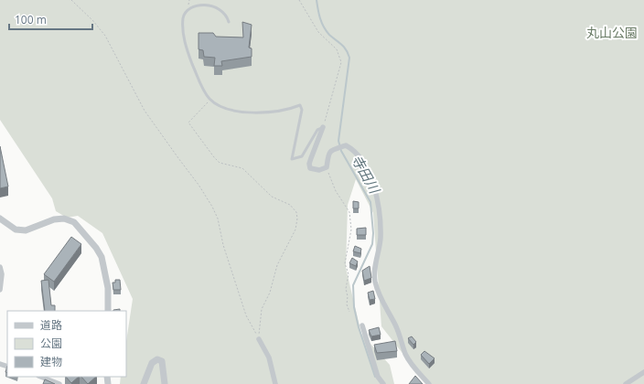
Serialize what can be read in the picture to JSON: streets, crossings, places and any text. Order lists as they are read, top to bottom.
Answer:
{
  "water": ["寺田川"],
  "parks": ["丸山公園"],
  "legend": ["道路", "公園", "建物"],
  "scale_bar": "100 m"
}
